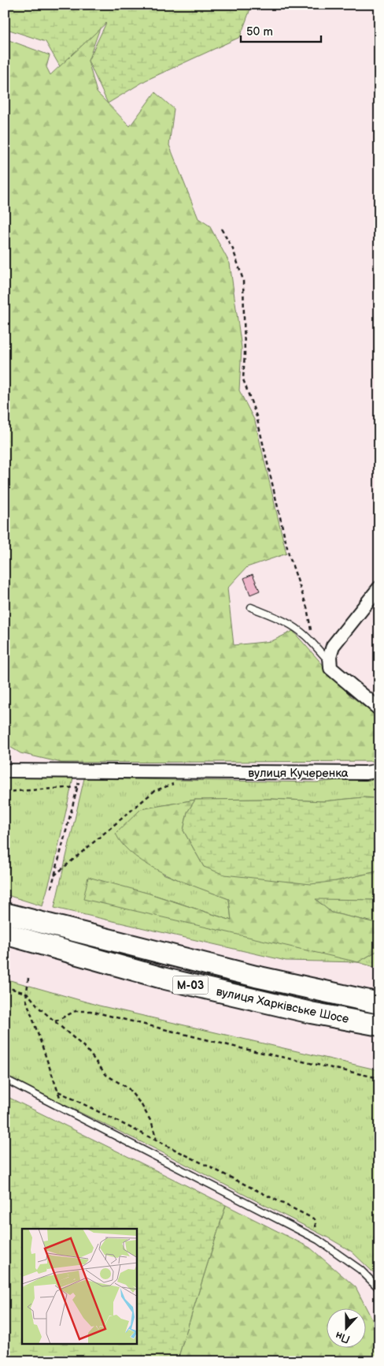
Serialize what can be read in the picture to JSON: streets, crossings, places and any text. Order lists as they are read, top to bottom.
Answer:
{
  "streets": {
    "highway": ["М-03", "вулиця Харківське Шосе"],
    "street": ["вулиця Кучеренка"]
  },
  "scale_bar": "50 m",
  "north": "bottom"
}
